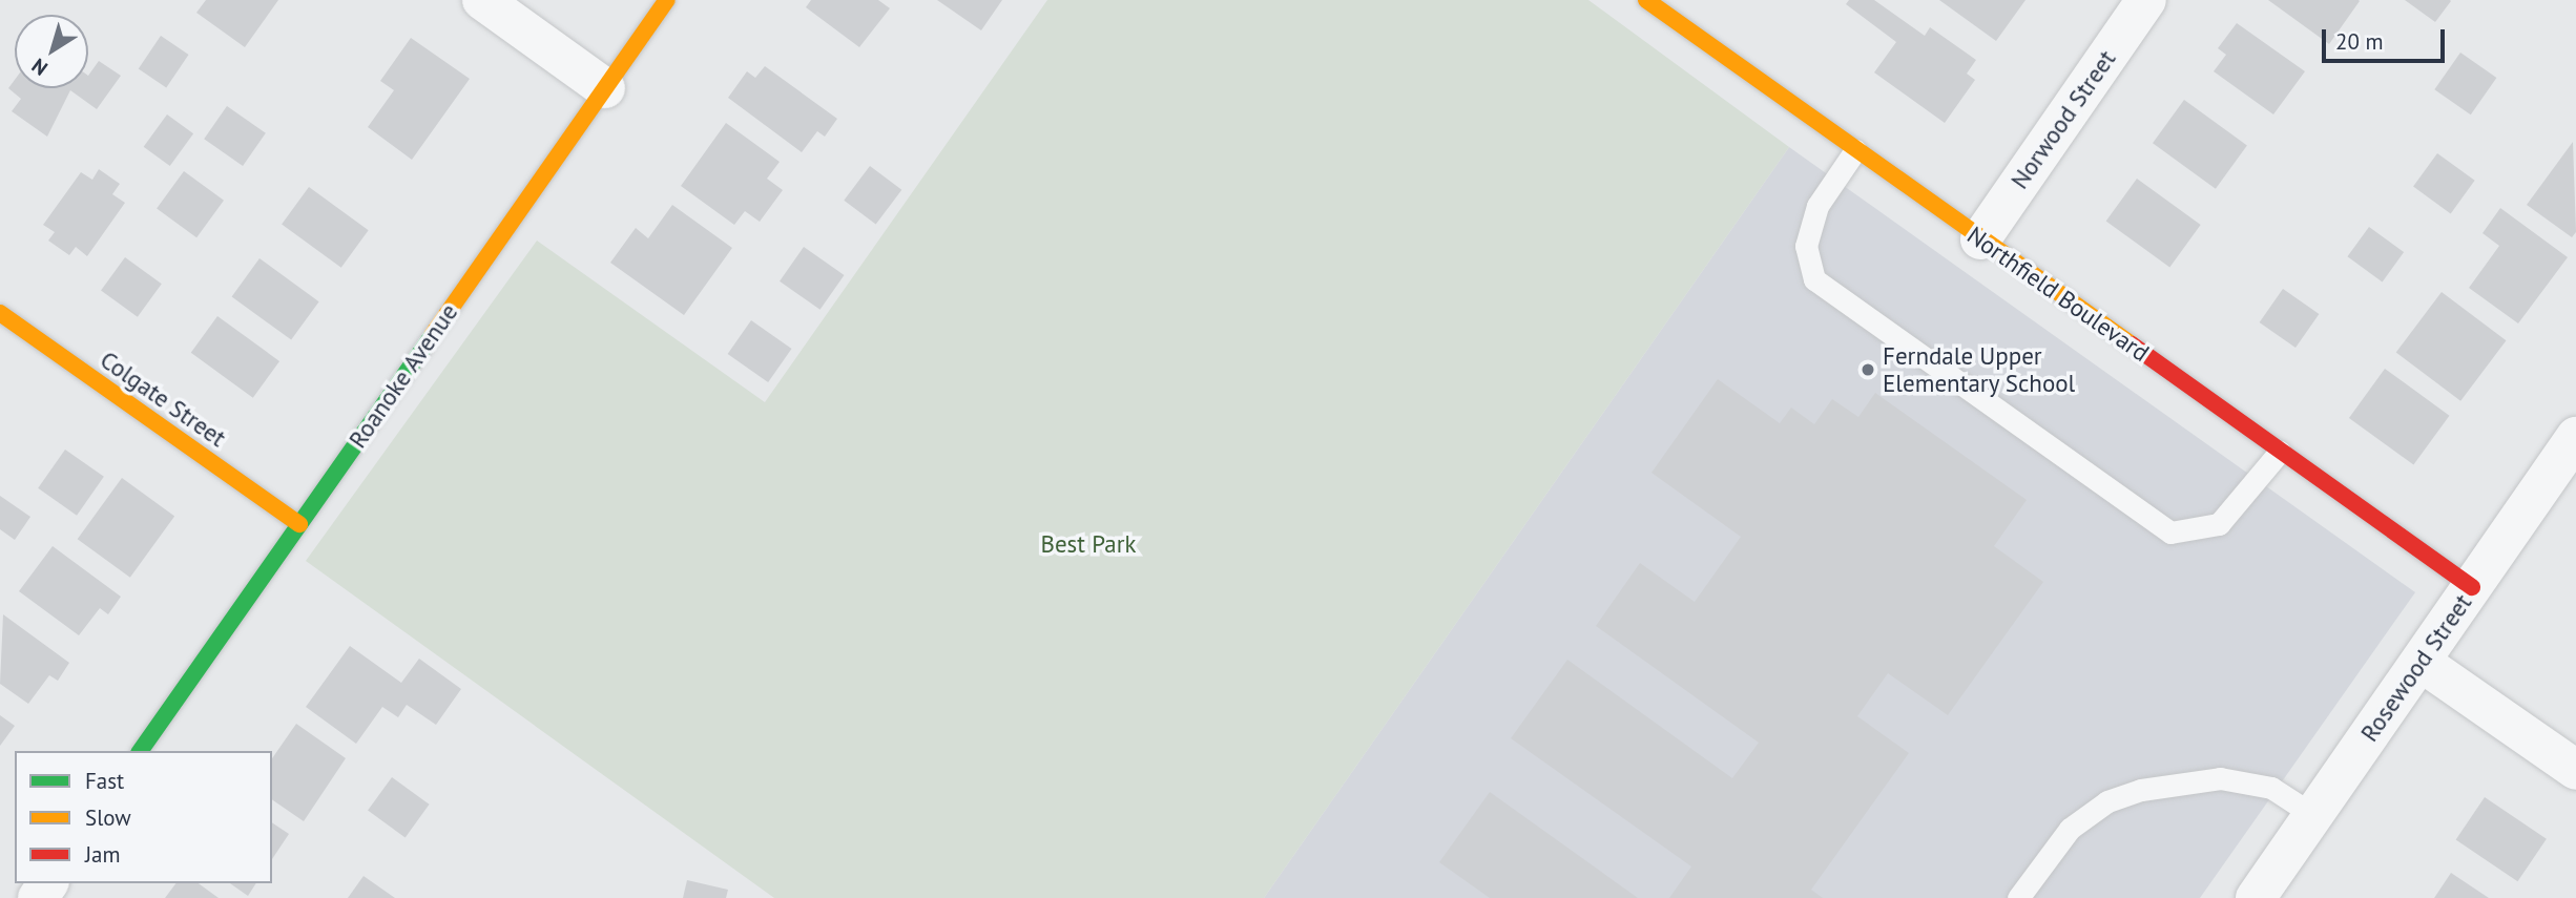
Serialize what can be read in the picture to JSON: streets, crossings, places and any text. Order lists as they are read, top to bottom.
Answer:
{
  "streets": {
    "street": [
      "Norwood Street",
      "Northfield Boulevard",
      "Roanoke Avenue",
      "Colgate Street",
      "Rosewood Street"
    ]
  },
  "crossings": [
    ["Norwood Street", "Northfield Boulevard"],
    ["Northfield Boulevard", "Rosewood Street"],
    ["Roanoke Avenue", "Colgate Street"]
  ],
  "parks": ["Best Park"],
  "places": ["Ferndale Upper Elementary School"],
  "legend": ["Fast", "Slow", "Jam"],
  "scale_bar": "20 m",
  "north": "bottom left"
}
